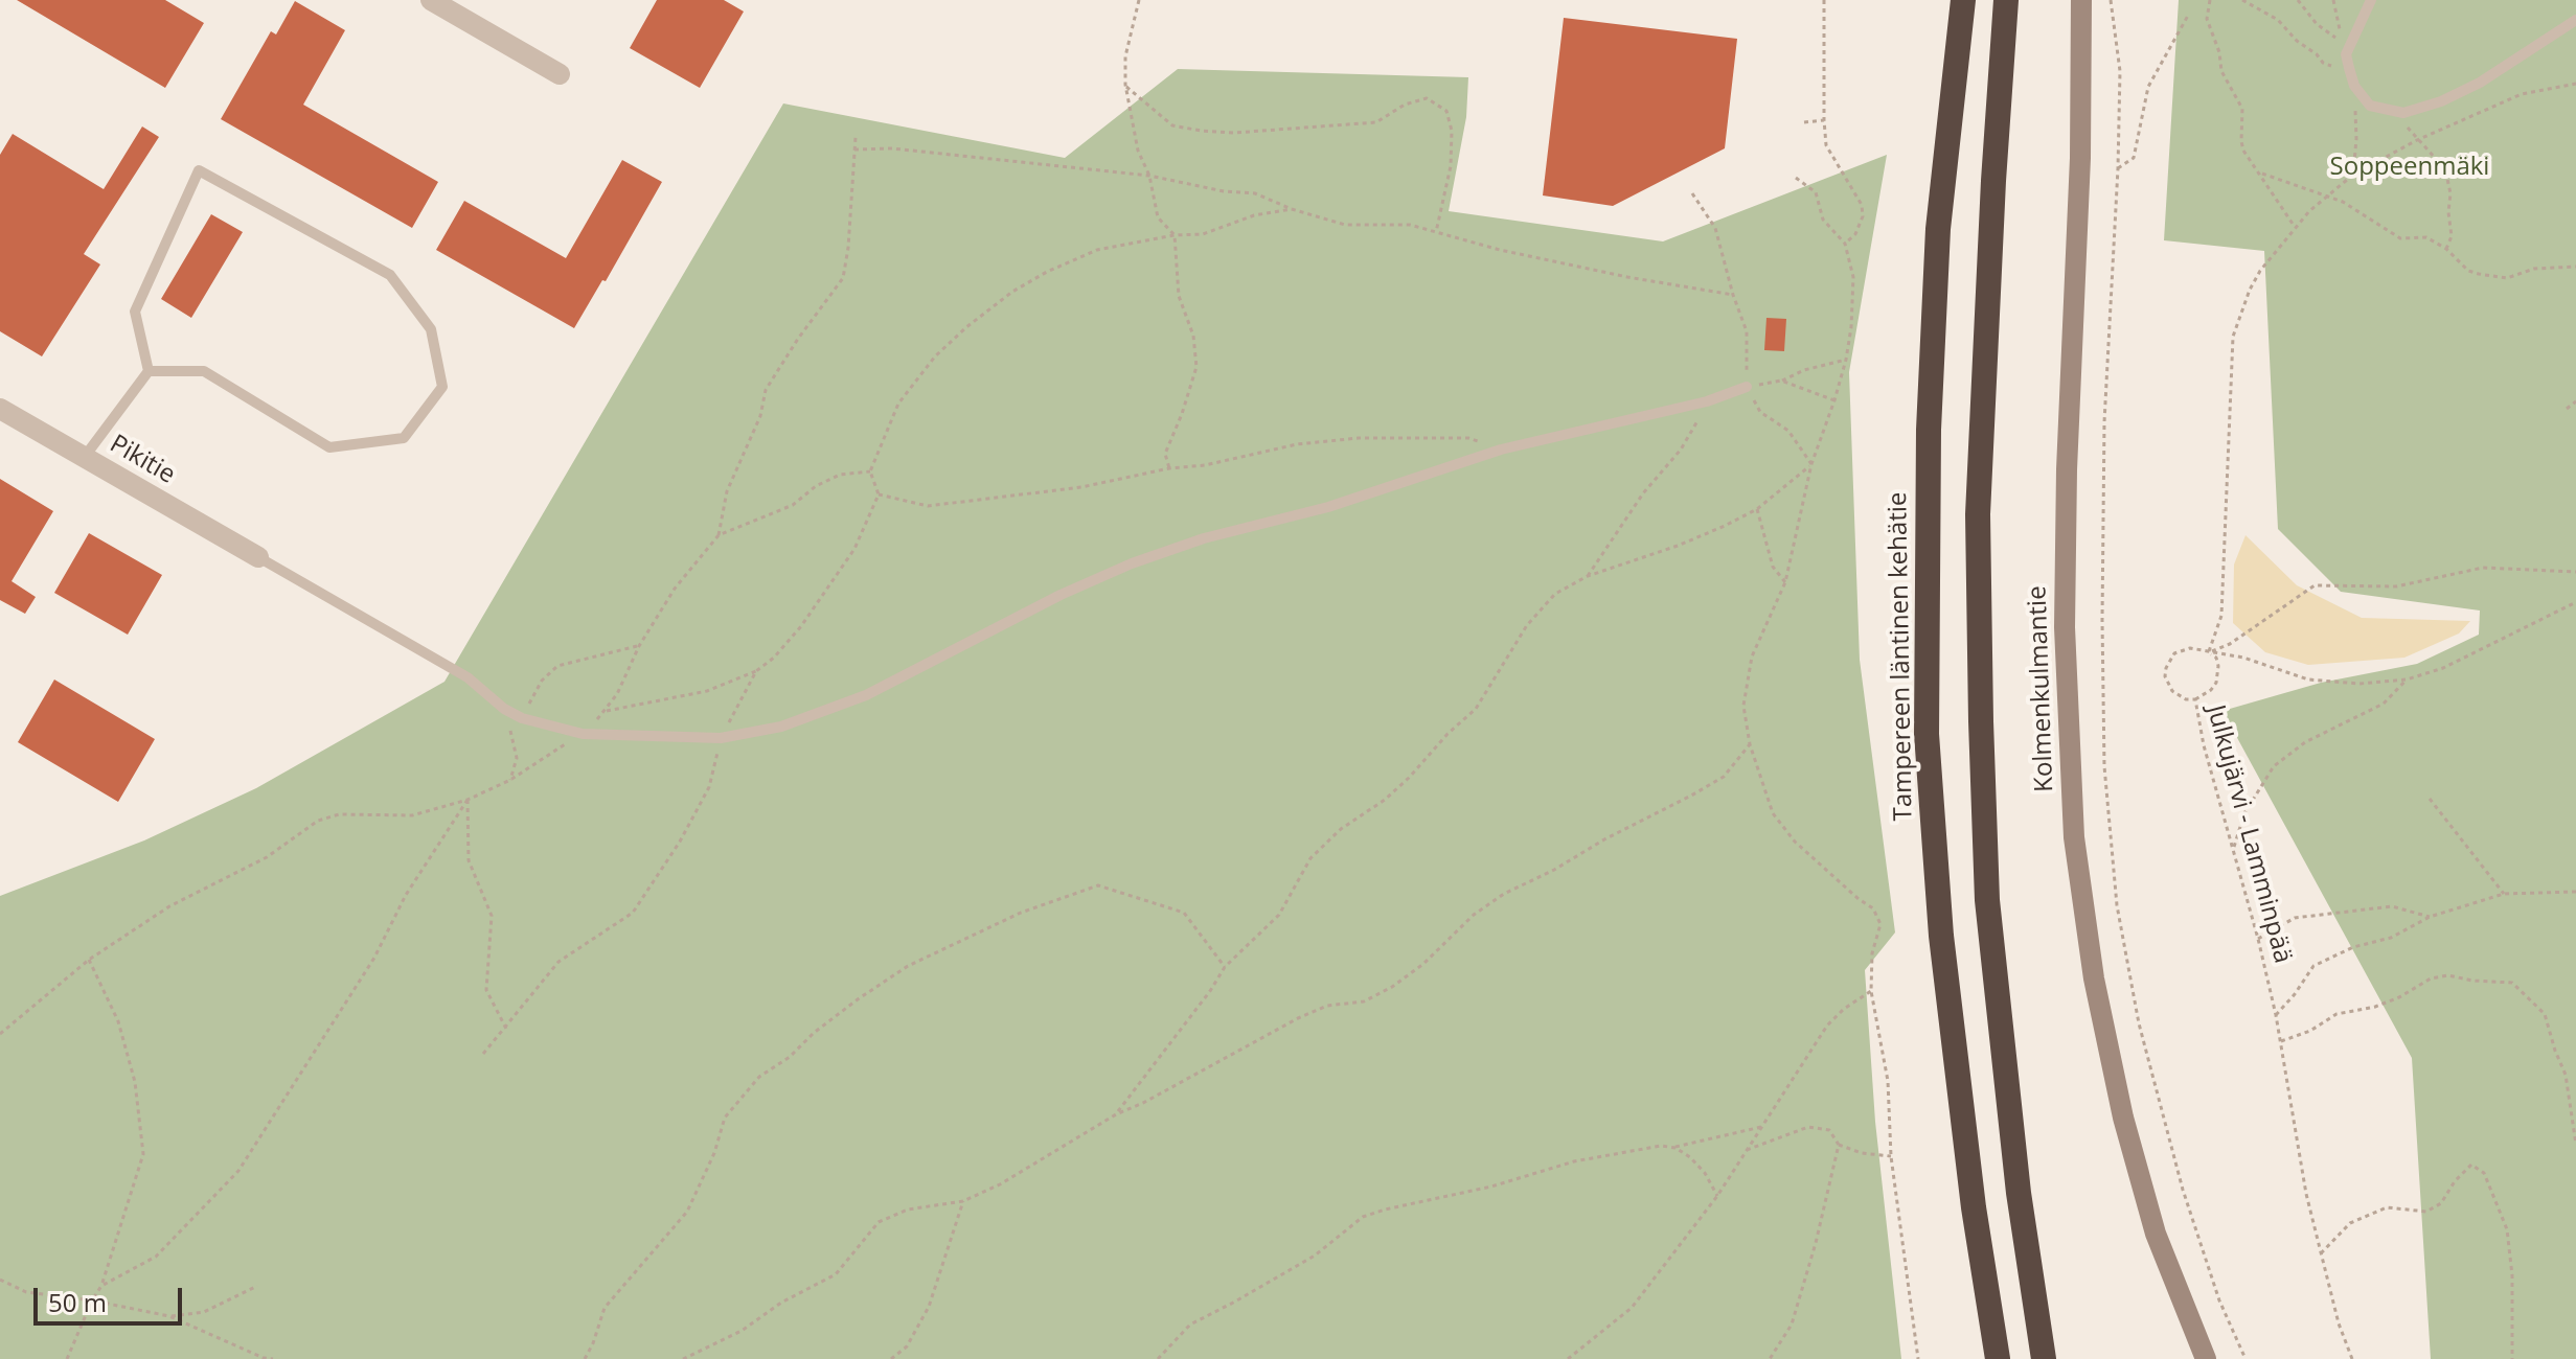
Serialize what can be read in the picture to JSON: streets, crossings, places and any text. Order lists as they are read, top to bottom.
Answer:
{
  "streets": {
    "highway": ["Tampereen läntinen kehätie"],
    "street": ["Pikitie", "Kolmenkulmantie"],
    "path": ["Julkujärvi - Lamminpää"]
  },
  "parks": ["Soppeenmäki"],
  "scale_bar": "50 m"
}
